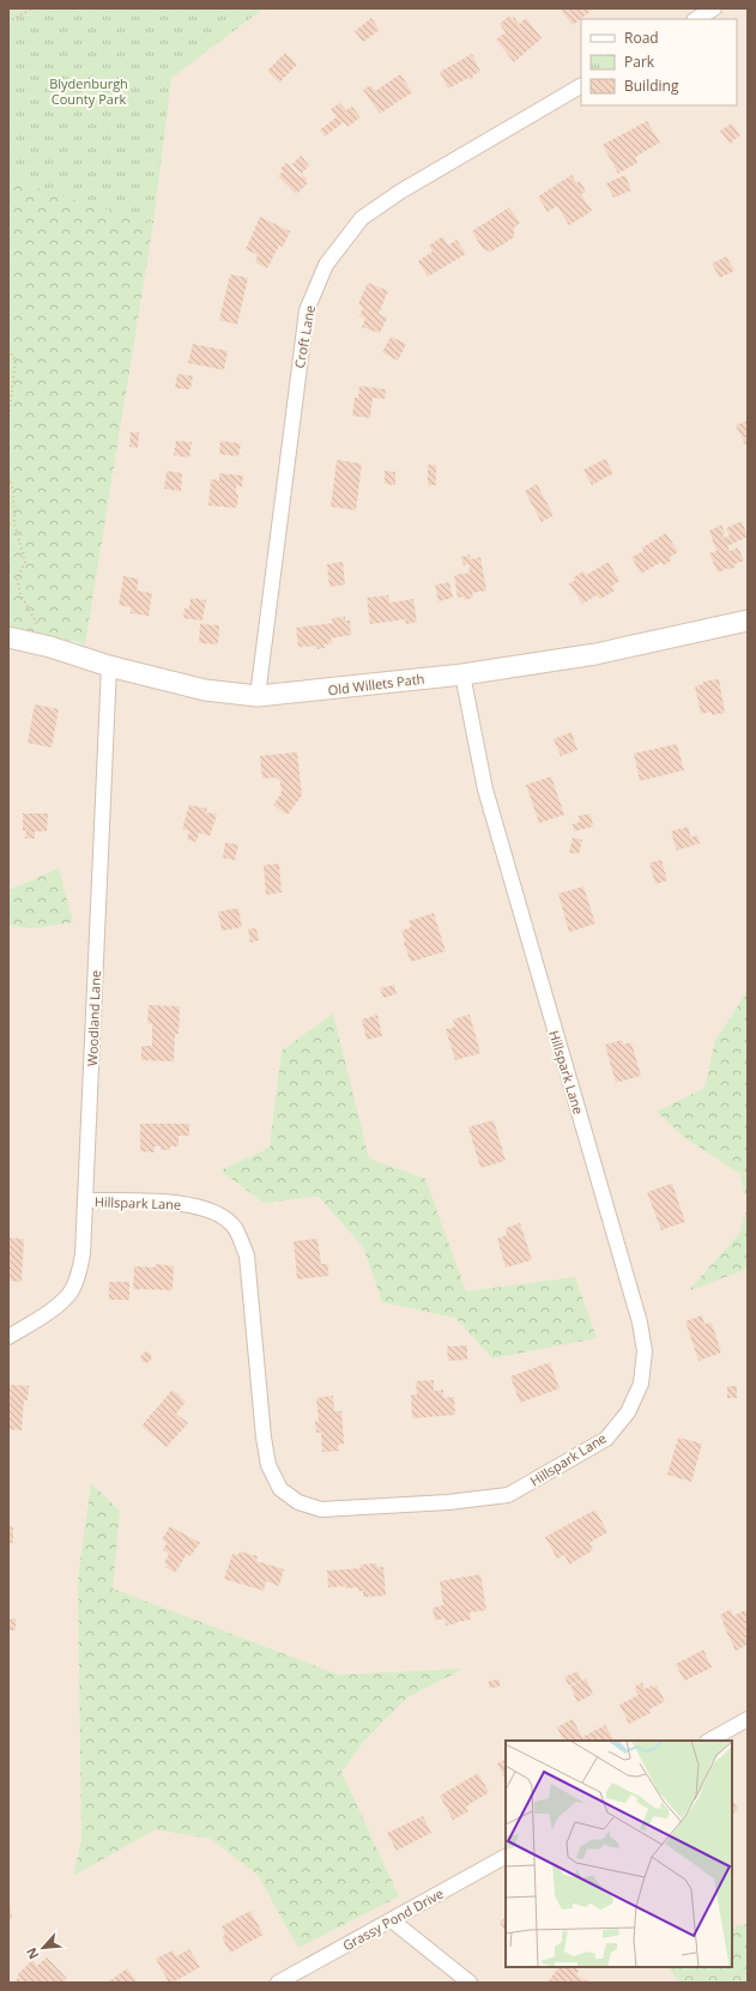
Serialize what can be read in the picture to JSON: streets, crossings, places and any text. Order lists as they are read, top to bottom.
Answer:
{
  "streets": {
    "main road": ["Old Willets Path"],
    "street": [
      "Croft Lane",
      "Woodland Lane",
      "Hillspark Lane",
      "Grassy Pond Drive"
    ]
  },
  "crossings": [
    ["Croft Lane", "Old Willets Path"],
    ["Old Willets Path", "Woodland Lane"],
    ["Old Willets Path", "Hillspark Lane"],
    ["Woodland Lane", "Hillspark Lane"]
  ],
  "parks": ["Blydenburgh County Park"],
  "legend": ["Road", "Park", "Building"],
  "north": "bottom left"
}
